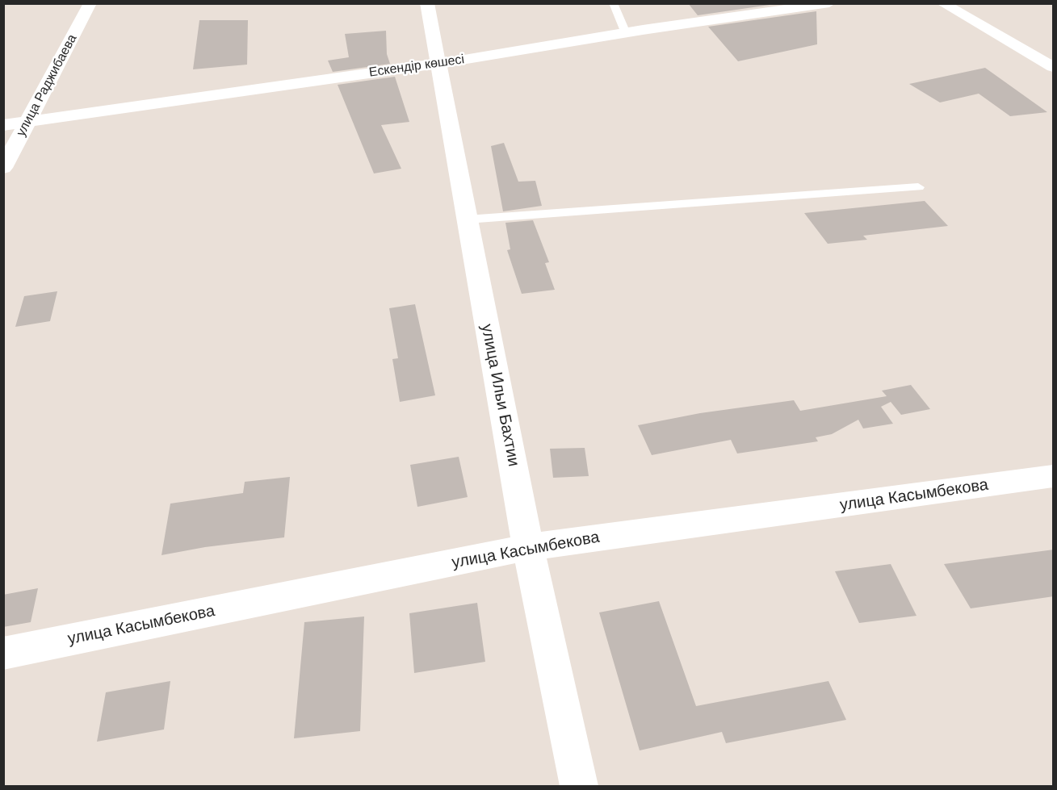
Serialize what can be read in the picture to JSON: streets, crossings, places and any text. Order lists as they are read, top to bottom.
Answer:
{
  "streets": {
    "street": [
      "Ескендір көшесі",
      "улица Раджибаева",
      "улица Ильи Бахтии",
      "улица Касымбекова"
    ]
  },
  "crossings": [
    ["Ескендір көшесі", "улица Раджибаева"],
    ["Ескендір көшесі", "улица Ильи Бахтии"],
    ["улица Ильи Бахтии", "улица Касымбекова"]
  ]
}
